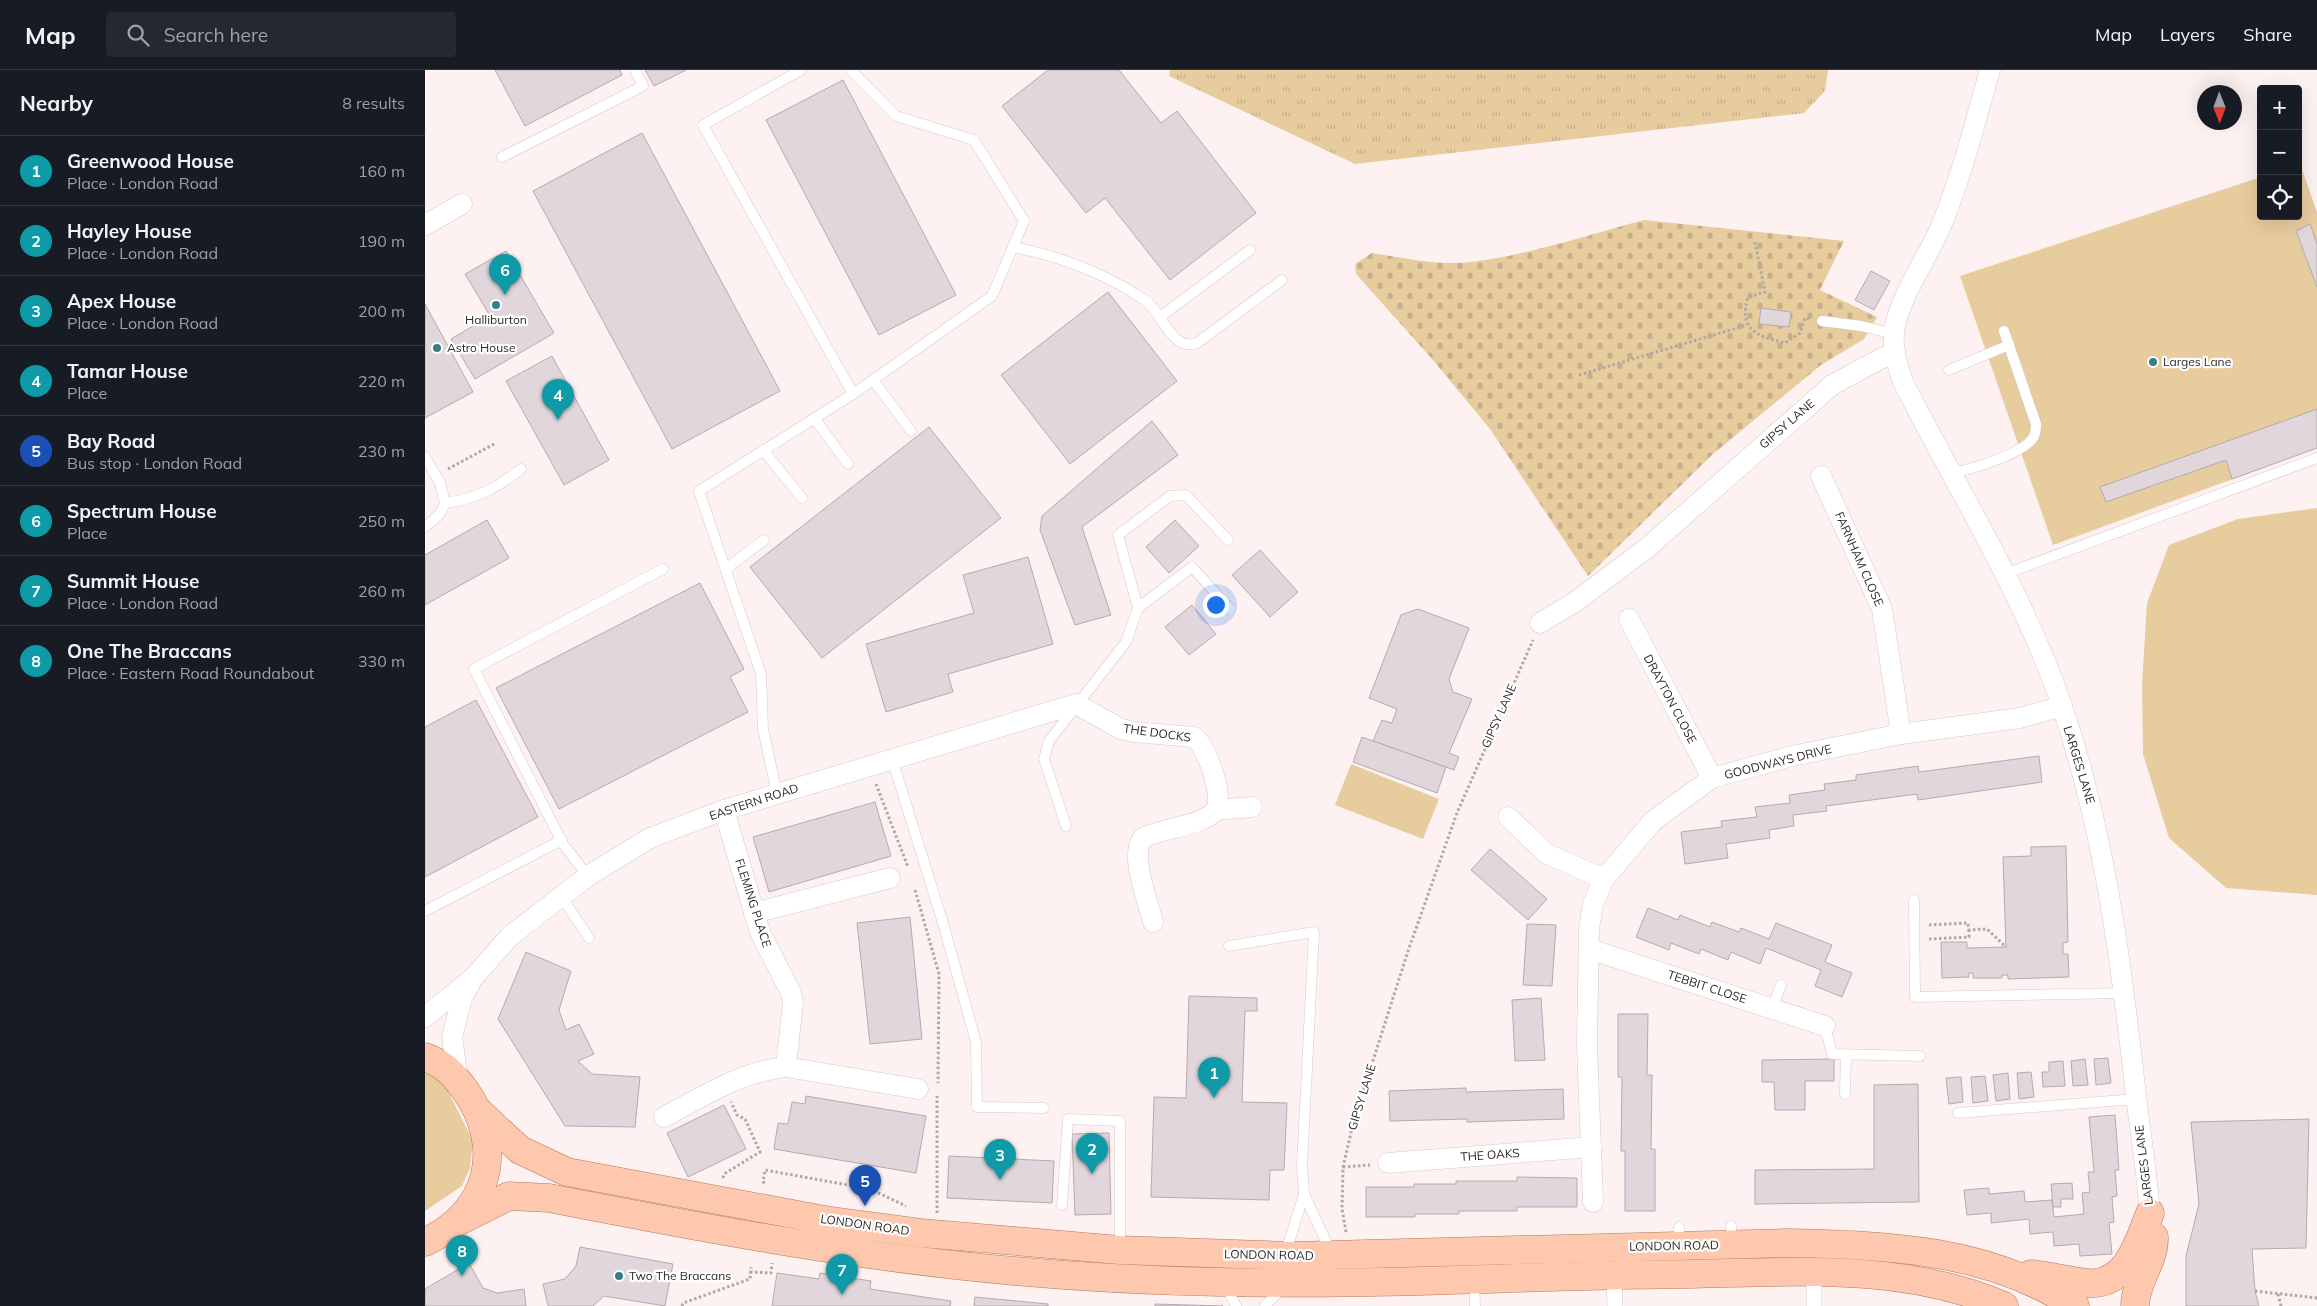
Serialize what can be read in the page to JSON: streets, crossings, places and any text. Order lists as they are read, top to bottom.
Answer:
{
  "streets": {
    "main road": ["LONDON ROAD"],
    "street": [
      "GIPSY LANE",
      "FARNHAM CLOSE",
      "DRAYTON CLOSE",
      "THE DOCKS",
      "GOODWAYS DRIVE",
      "LARGES LANE",
      "EASTERN ROAD",
      "FLEMING PLACE",
      "TEBBIT CLOSE",
      "THE OAKS"
    ]
  },
  "crossings": [
    ["GIPSY LANE", "LARGES LANE"],
    ["GIPSY LANE", "LONDON ROAD"],
    ["FARNHAM CLOSE", "GOODWAYS DRIVE"],
    ["DRAYTON CLOSE", "GOODWAYS DRIVE"],
    ["THE DOCKS", "EASTERN ROAD"],
    ["GOODWAYS DRIVE", "LARGES LANE"],
    ["GOODWAYS DRIVE", "TEBBIT CLOSE"],
    ["EASTERN ROAD", "FLEMING PLACE"]
  ],
  "places": [
    "Halliburton",
    "Astro House",
    "Larges Lane",
    "Two The Braccans"
  ],
  "north": "bottom",
  "page": {
    "header": "Map",
    "search": "Search here",
    "nav": ["Map", "Layers", "Share"],
    "heading": ["Nearby", "8 results"],
    "map_buttons": ["+", "−"],
    "list": [
      {
        "mark": "1",
        "name": "Greenwood House",
        "note": "Place · London Road",
        "value": "160 m"
      },
      {
        "mark": "2",
        "name": "Hayley House",
        "note": "Place · London Road",
        "value": "190 m"
      },
      {
        "mark": "3",
        "name": "Apex House",
        "note": "Place · London Road",
        "value": "200 m"
      },
      {
        "mark": "4",
        "name": "Tamar House",
        "note": "Place",
        "value": "220 m"
      },
      {
        "mark": "5",
        "name": "Bay Road",
        "note": "Bus stop · London Road",
        "value": "230 m"
      },
      {
        "mark": "6",
        "name": "Spectrum House",
        "note": "Place",
        "value": "250 m"
      },
      {
        "mark": "7",
        "name": "Summit House",
        "note": "Place · London Road",
        "value": "260 m"
      },
      {
        "mark": "8",
        "name": "One The Braccans",
        "note": "Place · Eastern Road Roundabout",
        "value": "330 m"
      }
    ],
    "pins": [
      "6",
      "4",
      "1",
      "2",
      "3",
      "5",
      "8",
      "7"
    ]
  }
}
